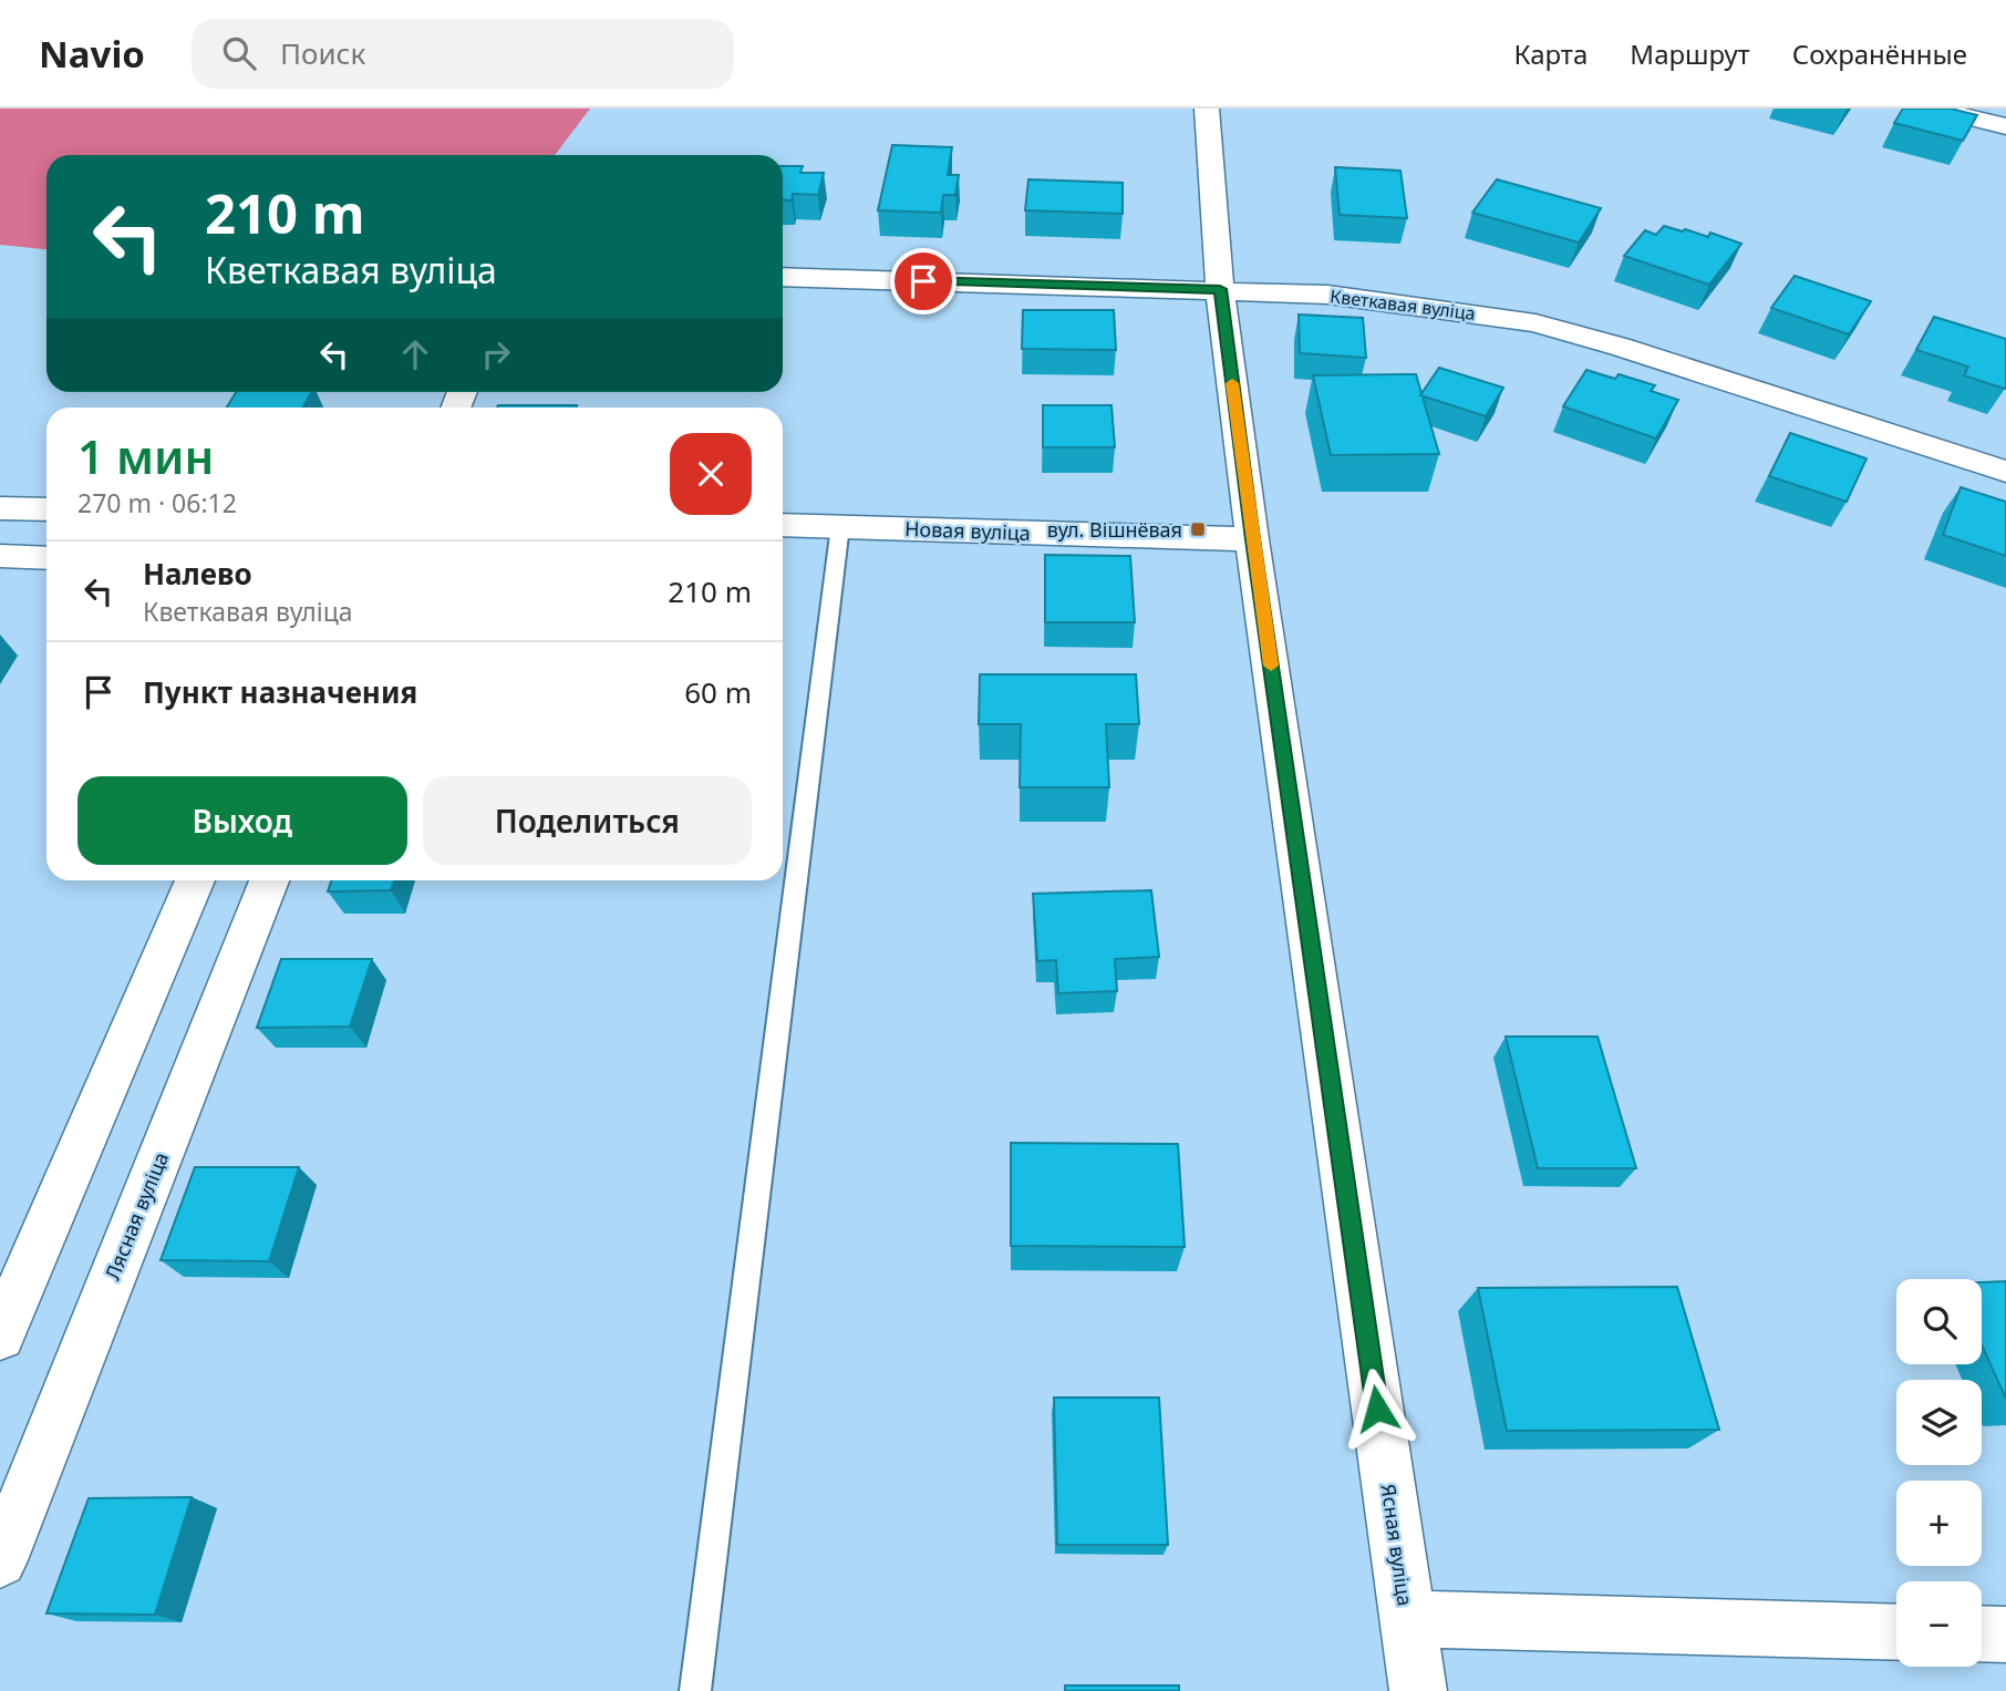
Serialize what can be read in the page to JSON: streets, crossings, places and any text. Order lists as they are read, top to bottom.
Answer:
{
  "streets": {
    "street": [
      "Кветкавая вуліца",
      "Новая вуліца",
      "Лясная вуліца",
      "Ясная вуліца"
    ]
  },
  "crossings": [
    ["Кветкавая вуліца", "Ясная вуліца"],
    ["Новая вуліца", "Ясная вуліца"]
  ],
  "places": {
    "transit": ["вул. Вішнёвая"]
  },
  "page": {
    "header": "Navio",
    "search": "Поиск",
    "nav": ["Карта", "Маршрут", "Сохранённые"],
    "turn": ["210 m", "Кветкавая вуліца"],
    "heading": ["1 мин", "270 m · 06:12"],
    "list": [
      {
        "name": "Налево",
        "note": "Кветкавая вуліца",
        "value": "210 m"
      },
      {
        "name": "Пункт назначения",
        "value": "60 m"
      }
    ],
    "buttons": ["Выход", "Поделиться"],
    "map_buttons": ["+", "−"]
  }
}
